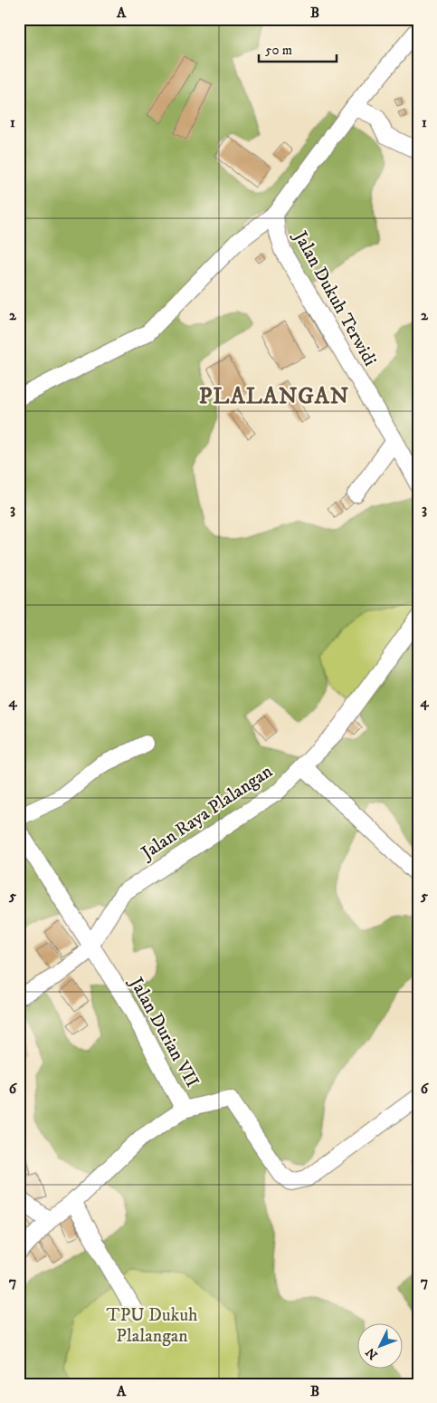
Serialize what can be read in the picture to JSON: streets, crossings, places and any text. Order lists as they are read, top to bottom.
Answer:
{
  "streets": {
    "street": ["Jalan Dukuh Terwidi", "Jalan Raya Plalangan", "Jalan Durian VII"]
  },
  "crossings": [
    ["Jalan Raya Plalangan", "Jalan Durian VII"]
  ],
  "districts": ["PLALANGAN"],
  "parks": ["TPU Dukuh Plalangan"],
  "scale_bar": "50 m",
  "north": "bottom left",
  "grid": {
    "columns": ["A", "B"],
    "rows": [
      "1",
      "2",
      "3",
      "4",
      "5",
      "6",
      "7"
    ]
  }
}
